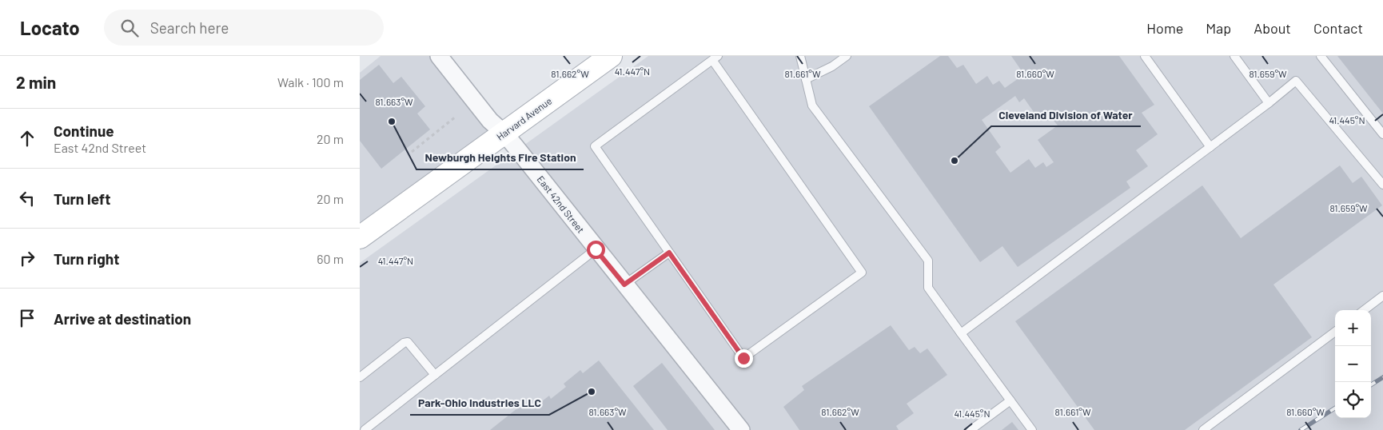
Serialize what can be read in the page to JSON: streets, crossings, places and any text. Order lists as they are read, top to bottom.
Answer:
{
  "streets": {
    "main road": ["Harvard Avenue"],
    "street": ["East 42nd Street"]
  },
  "crossings": [
    ["Harvard Avenue", "East 42nd Street"]
  ],
  "places": ["Newburgh Heights Fire Station", "Cleveland Division of Water", "Park-Ohio Industries LLC"],
  "page": {
    "header": "Locato",
    "search": "Search here",
    "nav": [
      "Home",
      "Map",
      "About",
      "Contact"
    ],
    "heading": ["2 min", "Walk · 100 m"],
    "list": [
      ["Continue", "East 42nd Street", "20 m"],
      ["Turn left", "20 m"],
      ["Turn right", "60 m"],
      "Arrive at destination"
    ],
    "map_buttons": ["+", "−"]
  },
  "coordinates": [
    "41.447°N",
    "81.662°W",
    "81.661°W",
    "81.660°W",
    "81.659°W",
    "81.663°W",
    "41.445°N"
  ]
}
